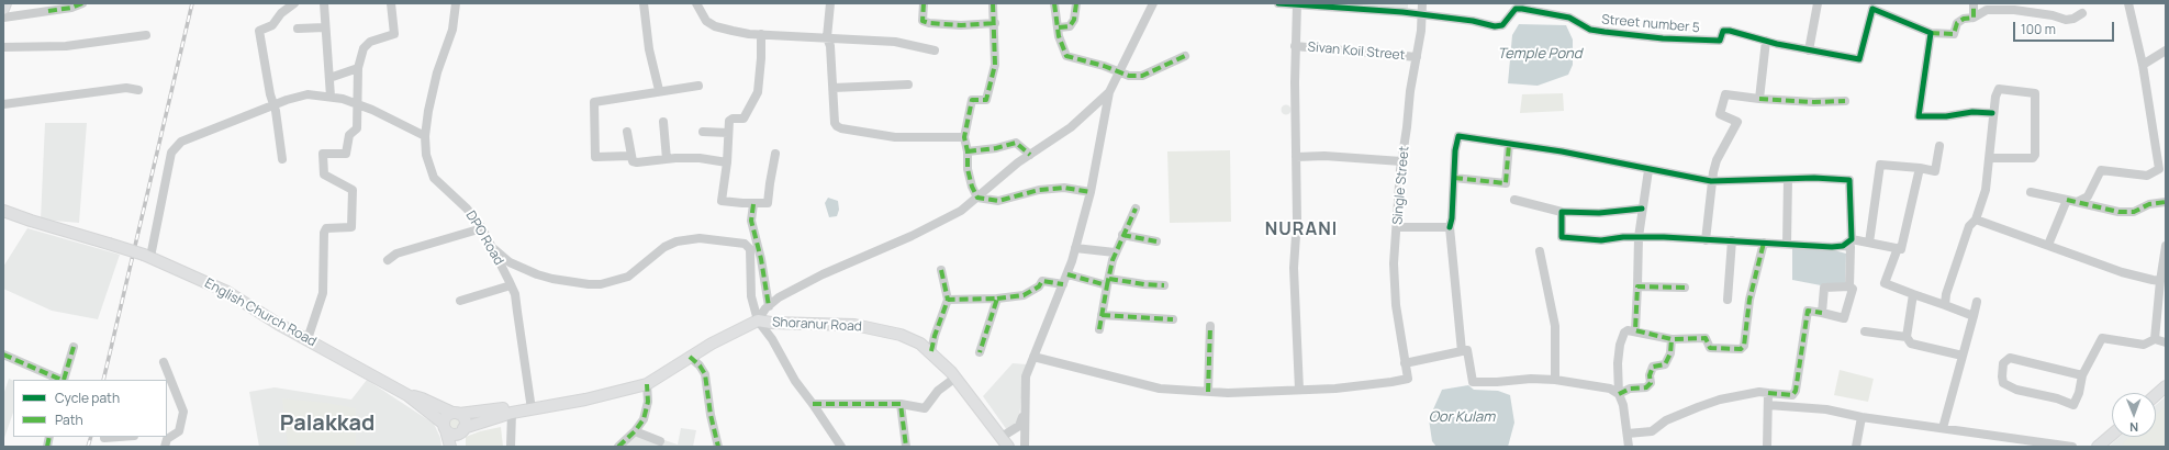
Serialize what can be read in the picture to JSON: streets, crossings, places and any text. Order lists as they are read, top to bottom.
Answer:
{
  "streets": {
    "main road": ["English Church Road", "Shoranur Road"],
    "street": [
      "Street number 5",
      "Sivan Koil Street",
      "Single Street",
      "DPO Road"
    ]
  },
  "crossings": [
    ["Street number 5", "Single Street"],
    ["Sivan Koil Street", "Single Street"],
    ["DPO Road", "Shoranur Road"],
    ["English Church Road", "Shoranur Road"]
  ],
  "districts": ["NURANI", "Palakkad"],
  "water": ["Temple Pond", "Oor Kulam"],
  "legend": ["Cycle path", "Path"],
  "scale_bar": "100 m",
  "north": "bottom"
}
